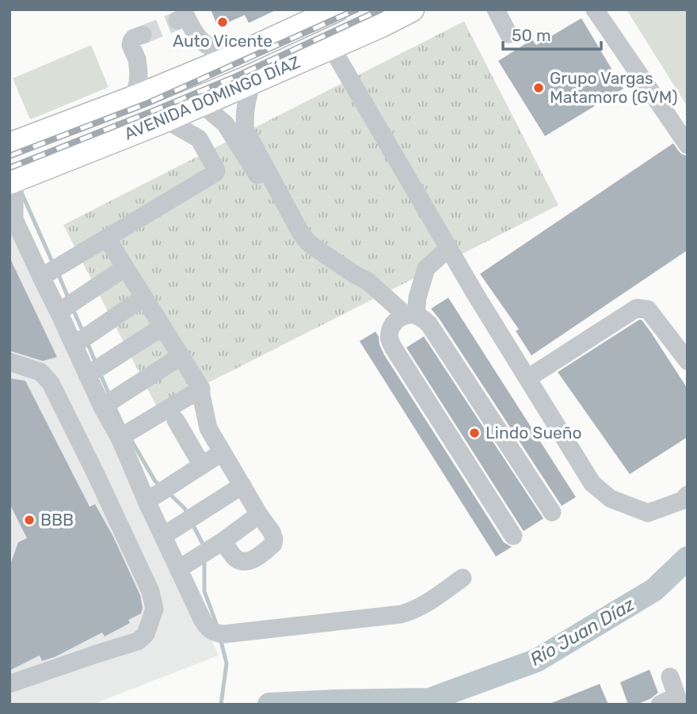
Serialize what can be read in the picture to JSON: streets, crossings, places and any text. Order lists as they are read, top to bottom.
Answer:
{
  "streets": {
    "main road": ["AVENIDA DOMINGO DÍAZ"]
  },
  "water": ["Río Juan Díaz"],
  "places": [
    "Auto Vicente",
    "Grupo Vargas Matamoro (GVM)",
    "Lindo Sueño",
    "BBB"
  ],
  "scale_bar": "50 m"
}
